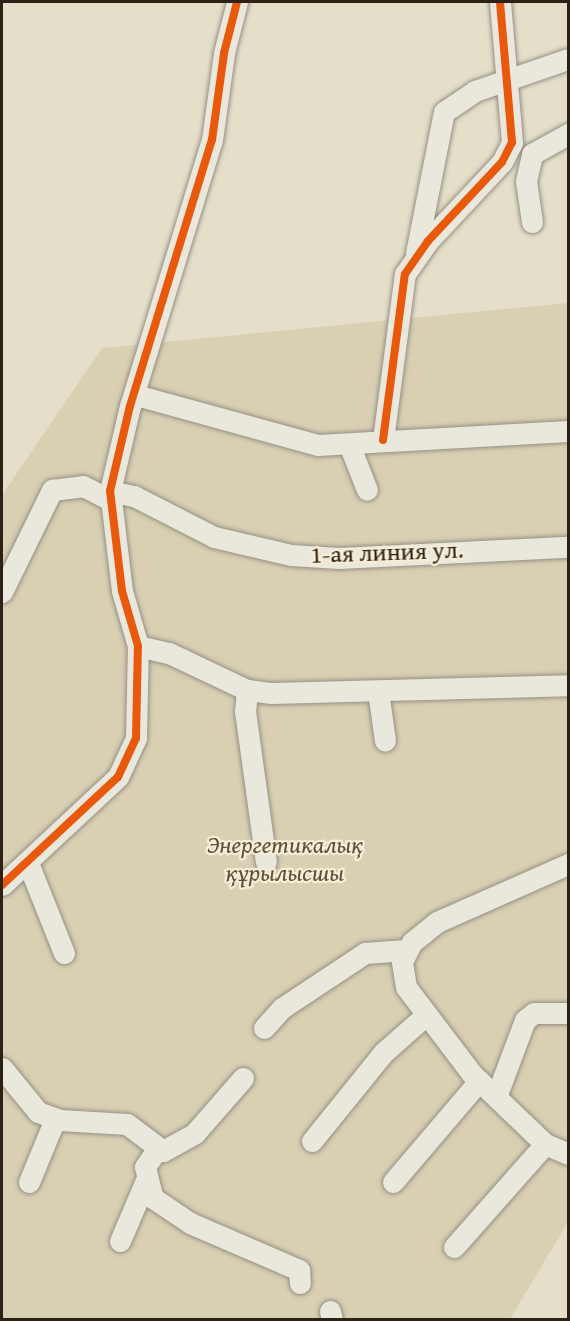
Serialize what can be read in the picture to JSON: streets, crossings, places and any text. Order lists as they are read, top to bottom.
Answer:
{
  "streets": {
    "street": ["1-ая линия ул."]
  },
  "parks": ["Энергетикалық құрылысшы"]
}
